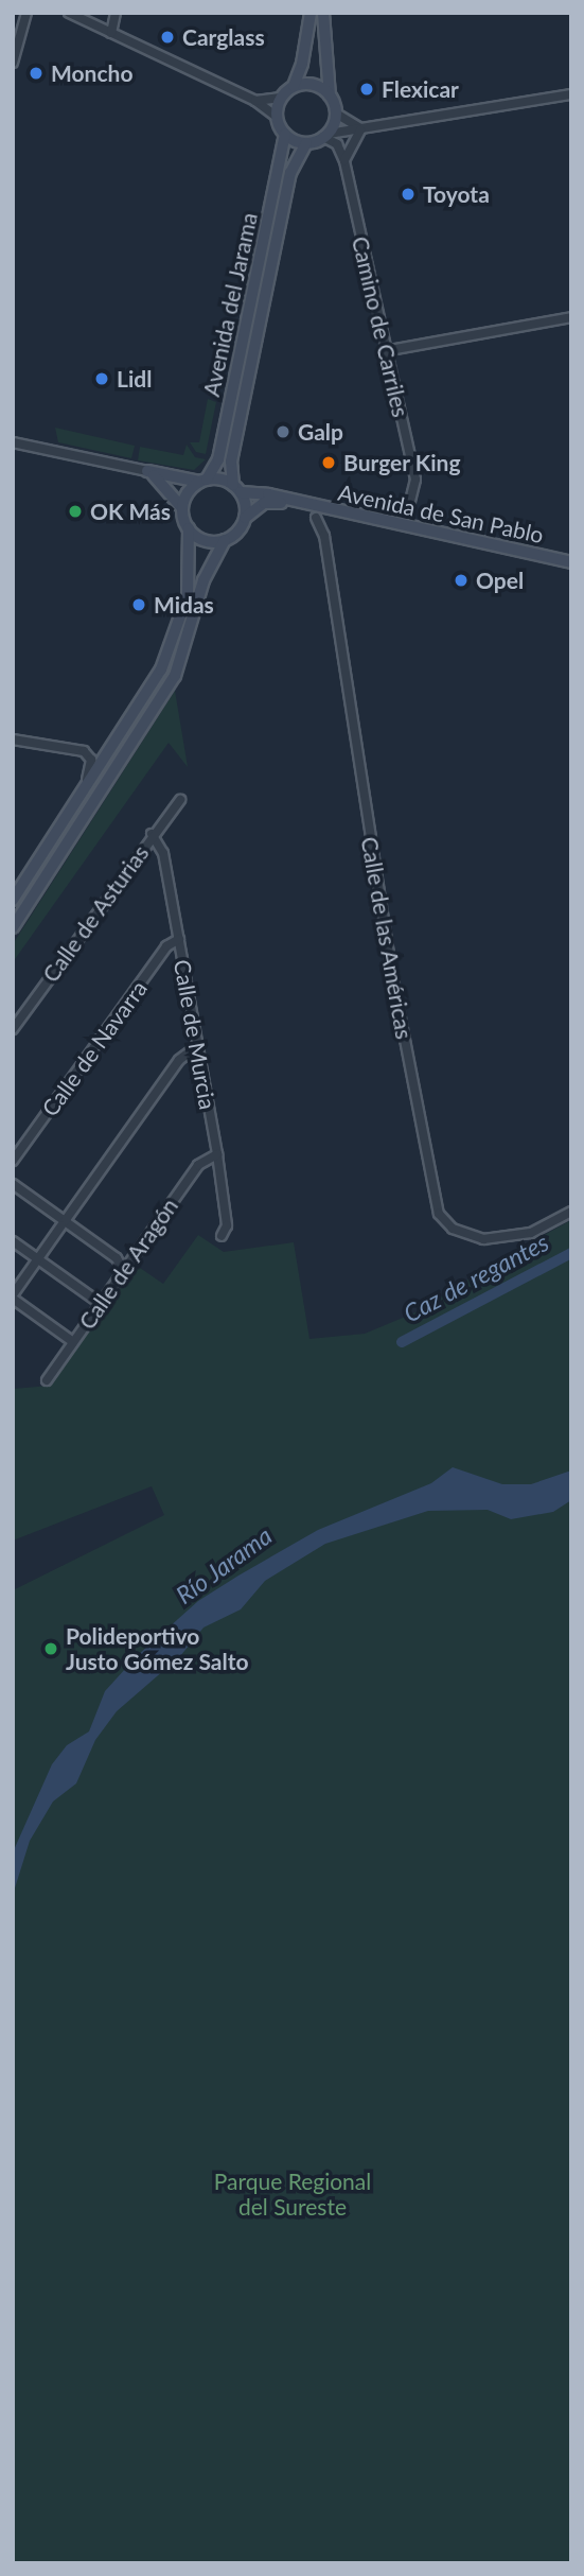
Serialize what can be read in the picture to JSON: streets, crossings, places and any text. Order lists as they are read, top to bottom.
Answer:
{
  "streets": {
    "main road": ["Avenida del Jarama", "Avenida de San Pablo"],
    "street": [
      "Camino de Carriles",
      "Calle de Asturias",
      "Calle de las Américas",
      "Calle de Murcia",
      "Calle de Navarra",
      "Calle de Aragón"
    ]
  },
  "crossings": [
    ["Avenida del Jarama", "Camino de Carriles"],
    ["Avenida del Jarama", "Avenida de San Pablo"],
    ["Calle de Asturias", "Calle de Murcia"],
    ["Calle de Murcia", "Calle de Navarra"],
    ["Calle de Murcia", "Calle de Aragón"]
  ],
  "water": ["Caz de regantes", "Río Jarama"],
  "parks": ["Parque Regional del Sureste"],
  "places": [
    "Carglass",
    "Moncho",
    "Flexicar",
    "Toyota",
    "Lidl",
    "Galp",
    "Burger King",
    "OK Más",
    "Opel",
    "Midas",
    "Polideportivo Justo Gómez Salto"
  ]
}
